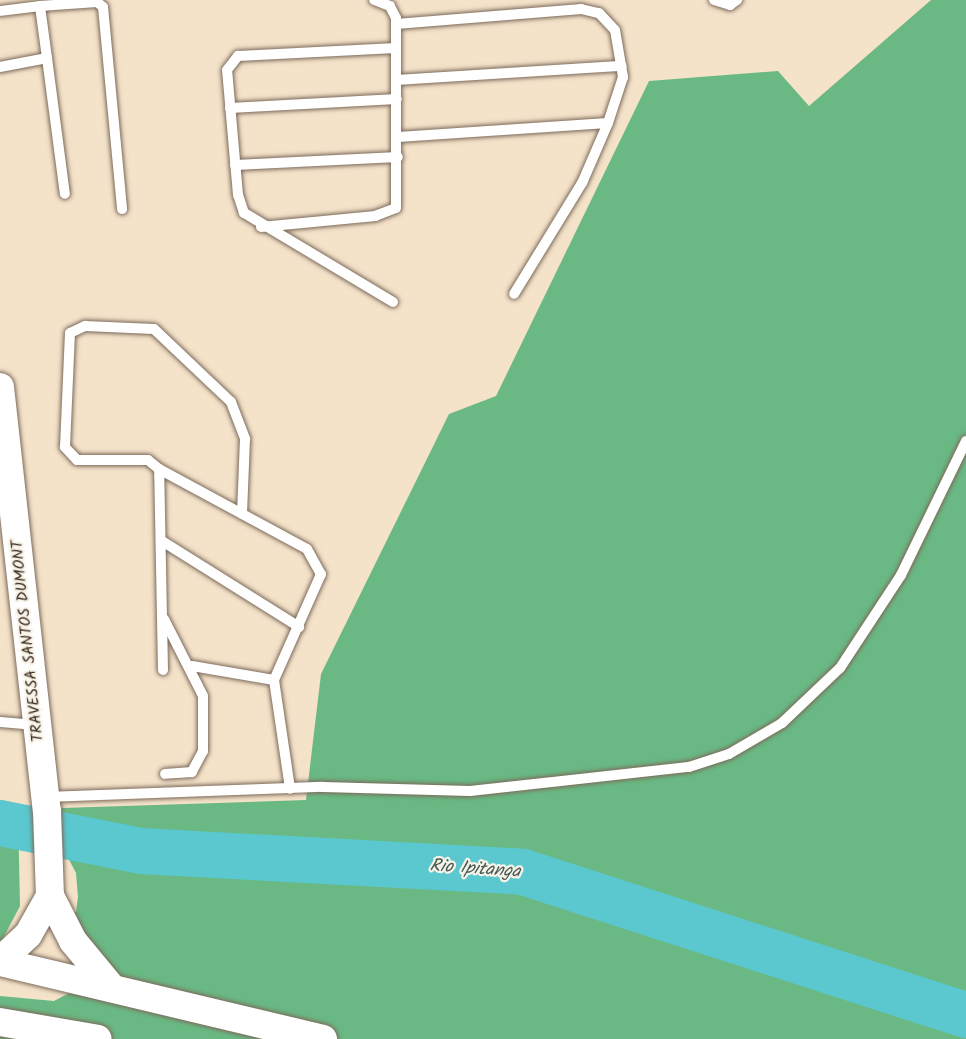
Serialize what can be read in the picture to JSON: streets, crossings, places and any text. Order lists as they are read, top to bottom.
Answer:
{
  "streets": {
    "main road": ["TRAVESSA SANTOS DUMONT"]
  },
  "water": ["Rio Ipitanga"]
}
